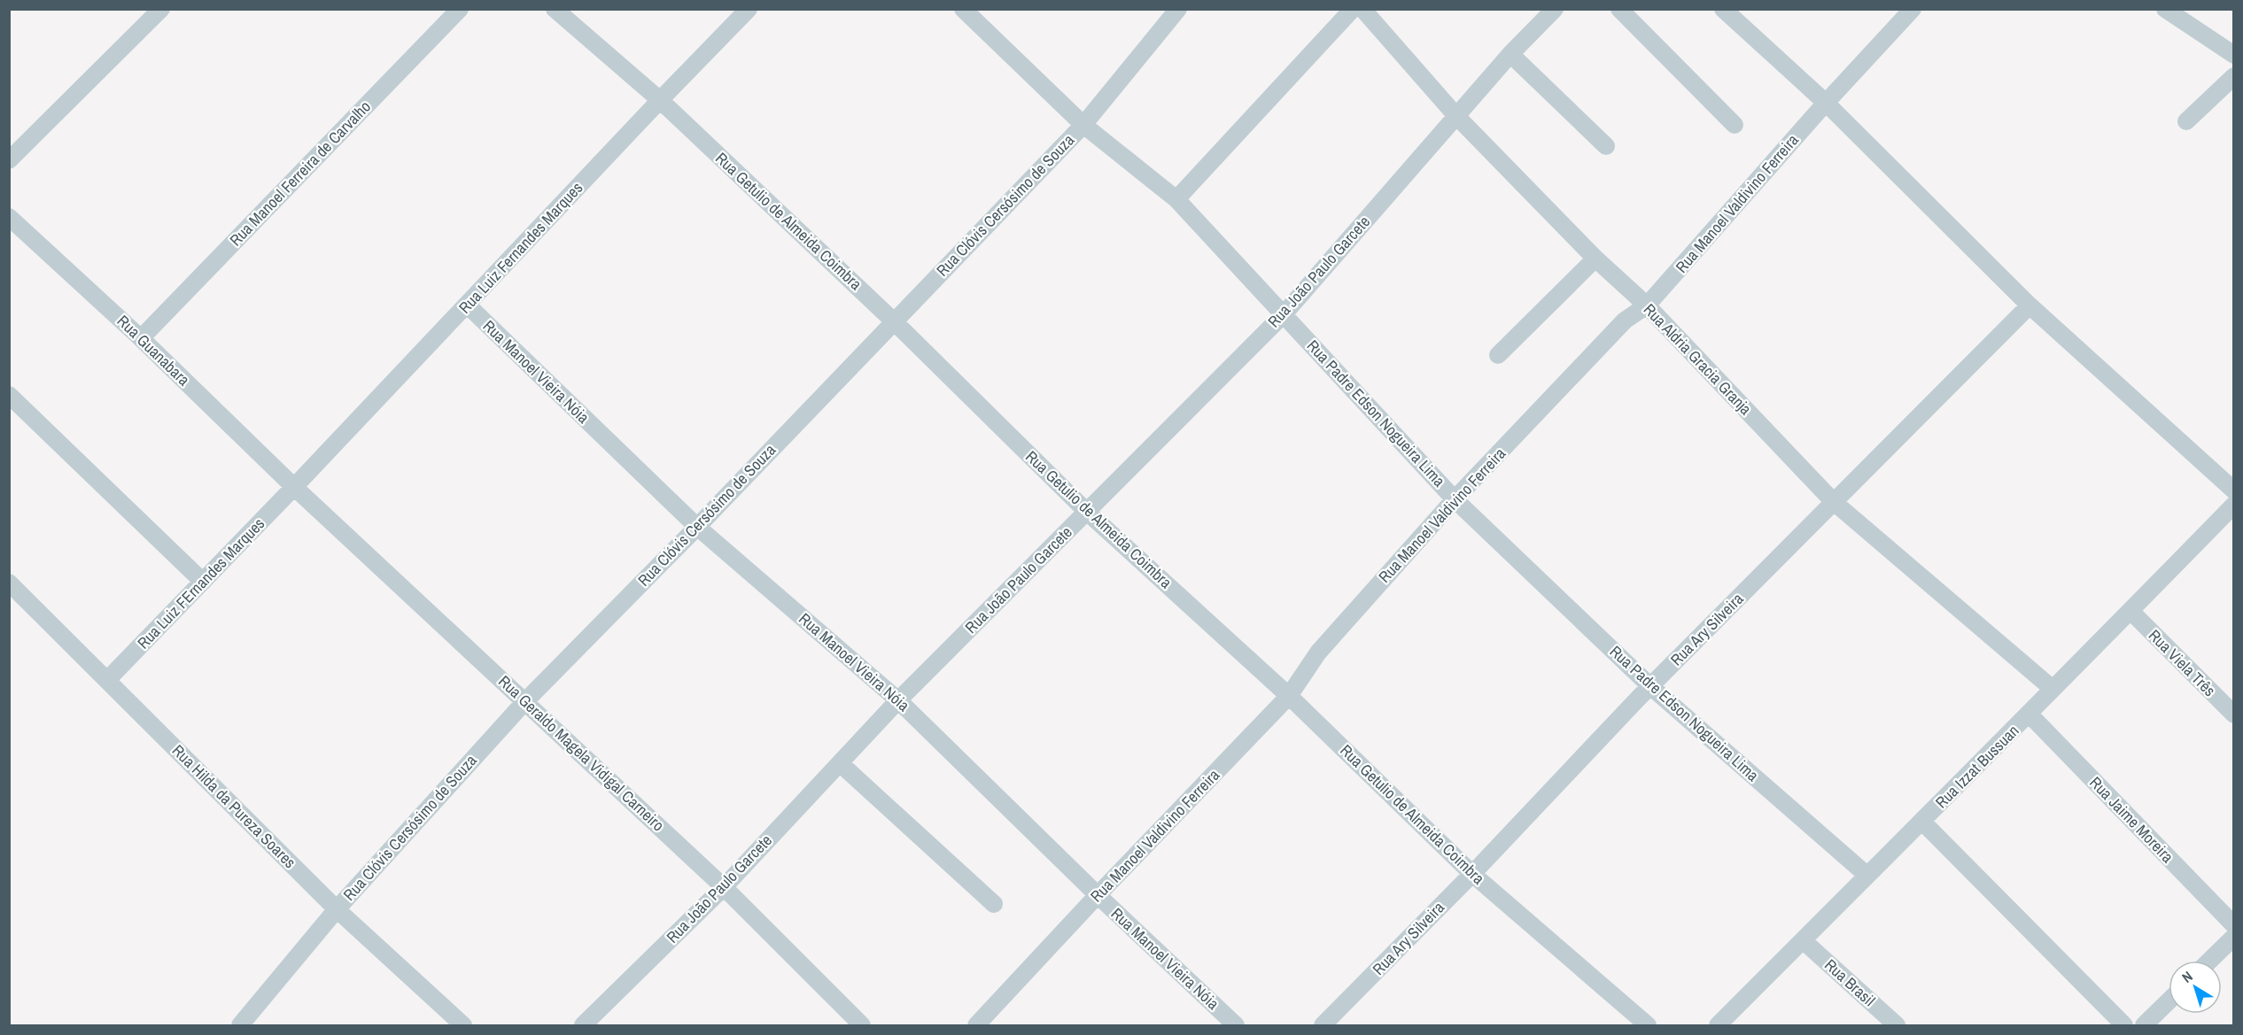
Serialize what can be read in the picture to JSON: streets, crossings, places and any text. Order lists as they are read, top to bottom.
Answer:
{
  "streets": {
    "street": [
      "Rua Manoel Ferreira de Carvalho",
      "Rua Manoel Valdivino Ferreira",
      "Rua Clóvis Cersósimo de Souza",
      "Rua Getulio de Almeida Coimbra",
      "Rua Luiz Fernandes Marques",
      "Rua João Paulo Garcete",
      "Rua Guanabara",
      "Rua Aldria Gracia Granja",
      "Rua Manoel Vieira Nóia",
      "Rua Padre Edson Nogueira Lima",
      "Rua Luiz FErnandes Marques",
      "Rua Ary Silveira",
      "Rua Viela Três",
      "Rua Geraldo Magela Vidigal Carneiro",
      "Rua Izzat Bussuan",
      "Rua Hilda da Pureza Soares",
      "Rua Jaime Moreira",
      "Rua Brasil"
    ]
  },
  "crossings": [
    ["Rua Manoel Ferreira de Carvalho", "Rua Guanabara"],
    ["Rua Manoel Valdivino Ferreira", "Rua Getulio de Almeida Coimbra"],
    ["Rua Manoel Valdivino Ferreira", "Rua Aldria Gracia Granja"],
    ["Rua Manoel Valdivino Ferreira", "Rua Manoel Vieira Nóia"],
    ["Rua Manoel Valdivino Ferreira", "Rua Padre Edson Nogueira Lima"],
    ["Rua Clóvis Cersósimo de Souza", "Rua Getulio de Almeida Coimbra"],
    ["Rua Clóvis Cersósimo de Souza", "Rua Manoel Vieira Nóia"],
    ["Rua Clóvis Cersósimo de Souza", "Rua Padre Edson Nogueira Lima"],
    ["Rua Clóvis Cersósimo de Souza", "Rua Geraldo Magela Vidigal Carneiro"],
    ["Rua Clóvis Cersósimo de Souza", "Rua Hilda da Pureza Soares"],
    ["Rua Getulio de Almeida Coimbra", "Rua Luiz Fernandes Marques"],
    ["Rua Getulio de Almeida Coimbra", "Rua João Paulo Garcete"],
    ["Rua Getulio de Almeida Coimbra", "Rua Ary Silveira"],
    ["Rua Luiz Fernandes Marques", "Rua Guanabara"],
    ["Rua Luiz Fernandes Marques", "Rua Manoel Vieira Nóia"],
    ["Rua Luiz Fernandes Marques", "Rua Luiz FErnandes Marques"],
    ["Rua Luiz Fernandes Marques", "Rua Geraldo Magela Vidigal Carneiro"],
    ["Rua João Paulo Garcete", "Rua Aldria Gracia Granja"],
    ["Rua João Paulo Garcete", "Rua Manoel Vieira Nóia"],
    ["Rua João Paulo Garcete", "Rua Padre Edson Nogueira Lima"],
    ["Rua João Paulo Garcete", "Rua Geraldo Magela Vidigal Carneiro"],
    ["Rua Guanabara", "Rua Luiz FErnandes Marques"],
    ["Rua Guanabara", "Rua Geraldo Magela Vidigal Carneiro"],
    ["Rua Aldria Gracia Granja", "Rua Ary Silveira"],
    ["Rua Aldria Gracia Granja", "Rua Izzat Bussuan"],
    ["Rua Padre Edson Nogueira Lima", "Rua Ary Silveira"],
    ["Rua Padre Edson Nogueira Lima", "Rua Izzat Bussuan"],
    ["Rua Luiz FErnandes Marques", "Rua Geraldo Magela Vidigal Carneiro"],
    ["Rua Luiz FErnandes Marques", "Rua Hilda da Pureza Soares"],
    ["Rua Viela Três", "Rua Izzat Bussuan"],
    ["Rua Izzat Bussuan", "Rua Jaime Moreira"],
    ["Rua Izzat Bussuan", "Rua Brasil"]
  ],
  "north": "top left"
}
